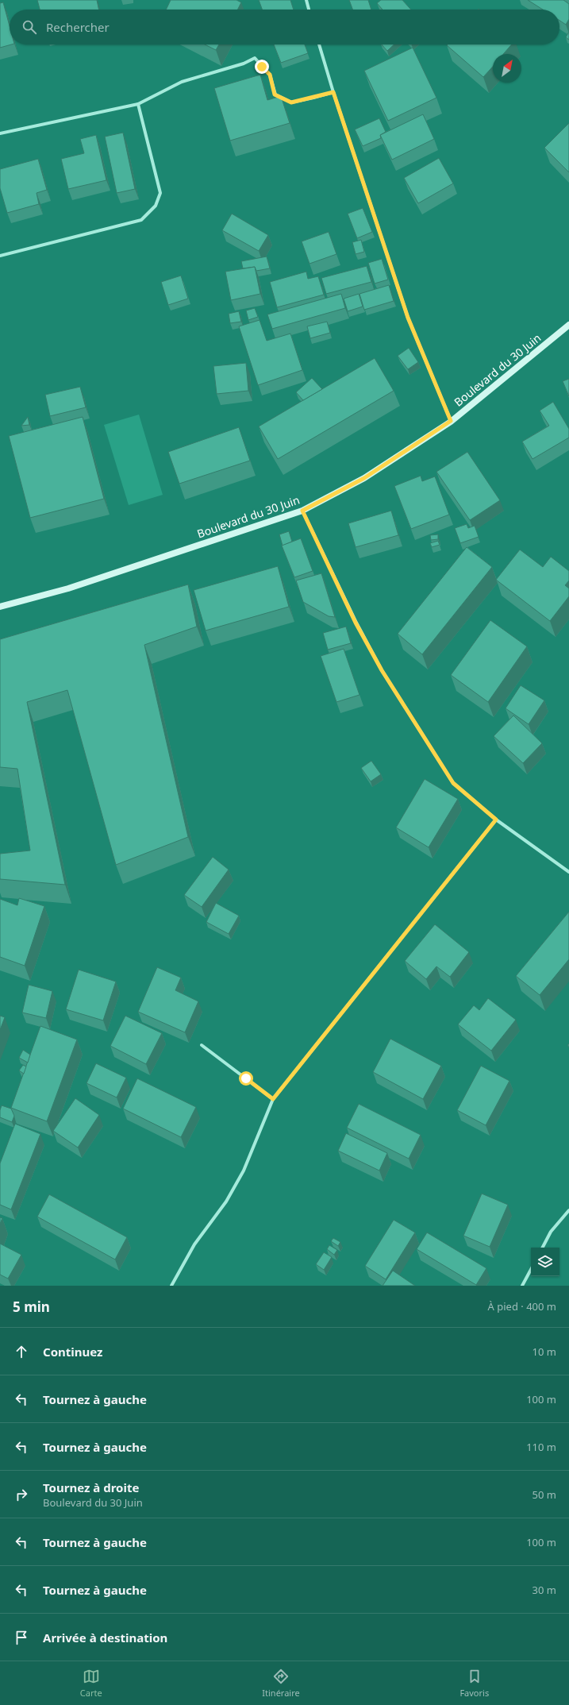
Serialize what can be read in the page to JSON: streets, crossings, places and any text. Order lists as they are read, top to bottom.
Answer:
{
  "streets": {
    "street": ["Boulevard du 30 Juin"]
  },
  "north": "top right",
  "page": {
    "search": "Rechercher",
    "heading": ["5 min", "À pied · 400 m"],
    "list": [
      ["Continuez", "10 m"],
      ["Tournez à gauche", "100 m"],
      ["Tournez à gauche", "110 m"],
      ["Tournez à droite", "Boulevard du 30 Juin", "50 m"],
      ["Tournez à gauche", "100 m"],
      ["Tournez à gauche", "30 m"],
      "Arrivée à destination"
    ],
    "nav": ["Carte", "Itinéraire", "Favoris"]
  }
}
